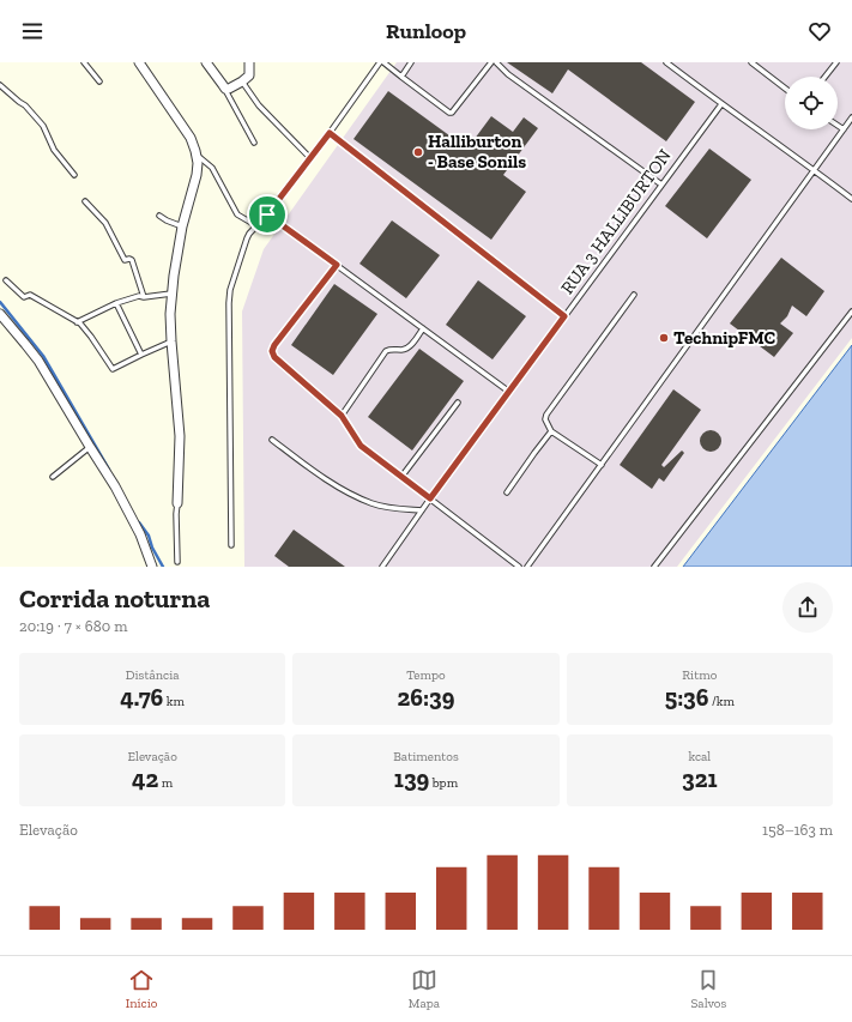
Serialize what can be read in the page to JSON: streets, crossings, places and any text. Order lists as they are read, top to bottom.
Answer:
{
  "streets": {
    "lane": ["RUA 3 HALLIBURTON"]
  },
  "places": ["Halliburton - Base Sonils", "TechnipFMC"],
  "page": {
    "header": "Runloop",
    "heading": ["Corrida noturna", "20:19 · 7 × 680 m"],
    "stats": [
      ["Distância", "4.76 km"],
      ["Tempo", "26:39"],
      ["Ritmo", "5:36 /km"],
      ["Elevação", "42 m"],
      ["Batimentos", "139 bpm"],
      ["kcal", "321"]
    ],
    "chart": ["Elevação", "158–163 m"],
    "tabs": ["Início", "Mapa", "Salvos"]
  }
}
